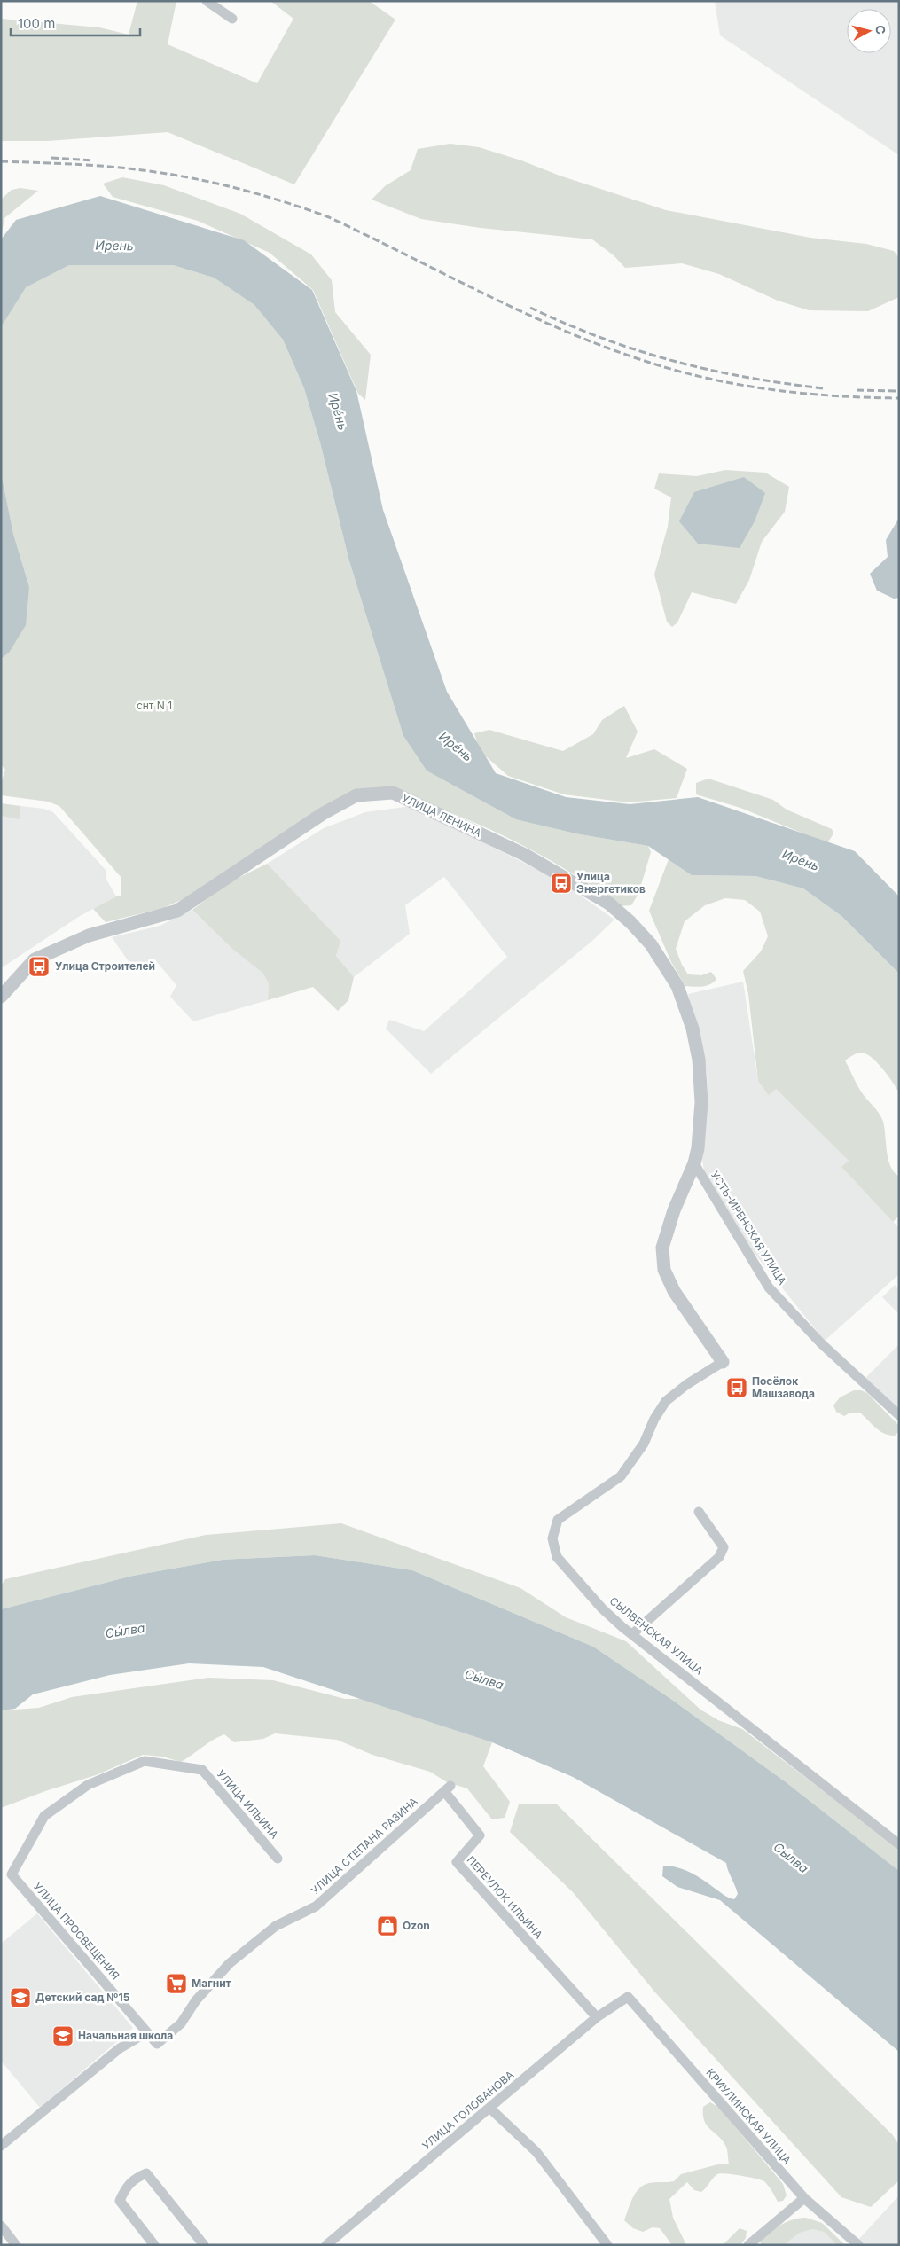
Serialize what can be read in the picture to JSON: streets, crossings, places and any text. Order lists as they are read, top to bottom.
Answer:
{
  "streets": {
    "street": [
      "УЛИЦА ЛЕНИНА",
      "УСТЬ-ИРЕНСКАЯ УЛИЦА",
      "СЫЛВЕНСКАЯ УЛИЦА",
      "УЛИЦА ИЛЬИНА",
      "УЛИЦА СТЕПАНА РАЗИНА",
      "ПЕРЕУЛОК ИЛЬИНА",
      "УЛИЦА ПРОСВЕЩЕНИЯ",
      "УЛИЦА ГОЛОВАНОВА",
      "КРИУЛИНСКАЯ УЛИЦА"
    ]
  },
  "crossings": [
    ["УЛИЦА ЛЕНИНА", "УСТЬ-ИРЕНСКАЯ УЛИЦА"],
    ["УЛИЦА ИЛЬИНА", "УЛИЦА ПРОСВЕЩЕНИЯ"],
    ["УЛИЦА СТЕПАНА РАЗИНА", "ПЕРЕУЛОК ИЛЬИНА"],
    ["УЛИЦА СТЕПАНА РАЗИНА", "УЛИЦА ПРОСВЕЩЕНИЯ"],
    ["ПЕРЕУЛОК ИЛЬИНА", "УЛИЦА ГОЛОВАНОВА"],
    ["УЛИЦА ГОЛОВАНОВА", "КРИУЛИНСКАЯ УЛИЦА"]
  ],
  "water": ["Ирень", "Ире́нь", "Сы́лва"],
  "parks": ["снт N 1"],
  "places": {
    "bus stop": ["Улица Энергетиков", "Улица Строителей", "Посёлок Машзавода"],
    "shop": ["Ozon"],
    "supermarket": ["Магнит"],
    "school or university": ["Детский сад №15", "Начальная школа"]
  },
  "scale_bar": "100 m",
  "north": "right"
}
